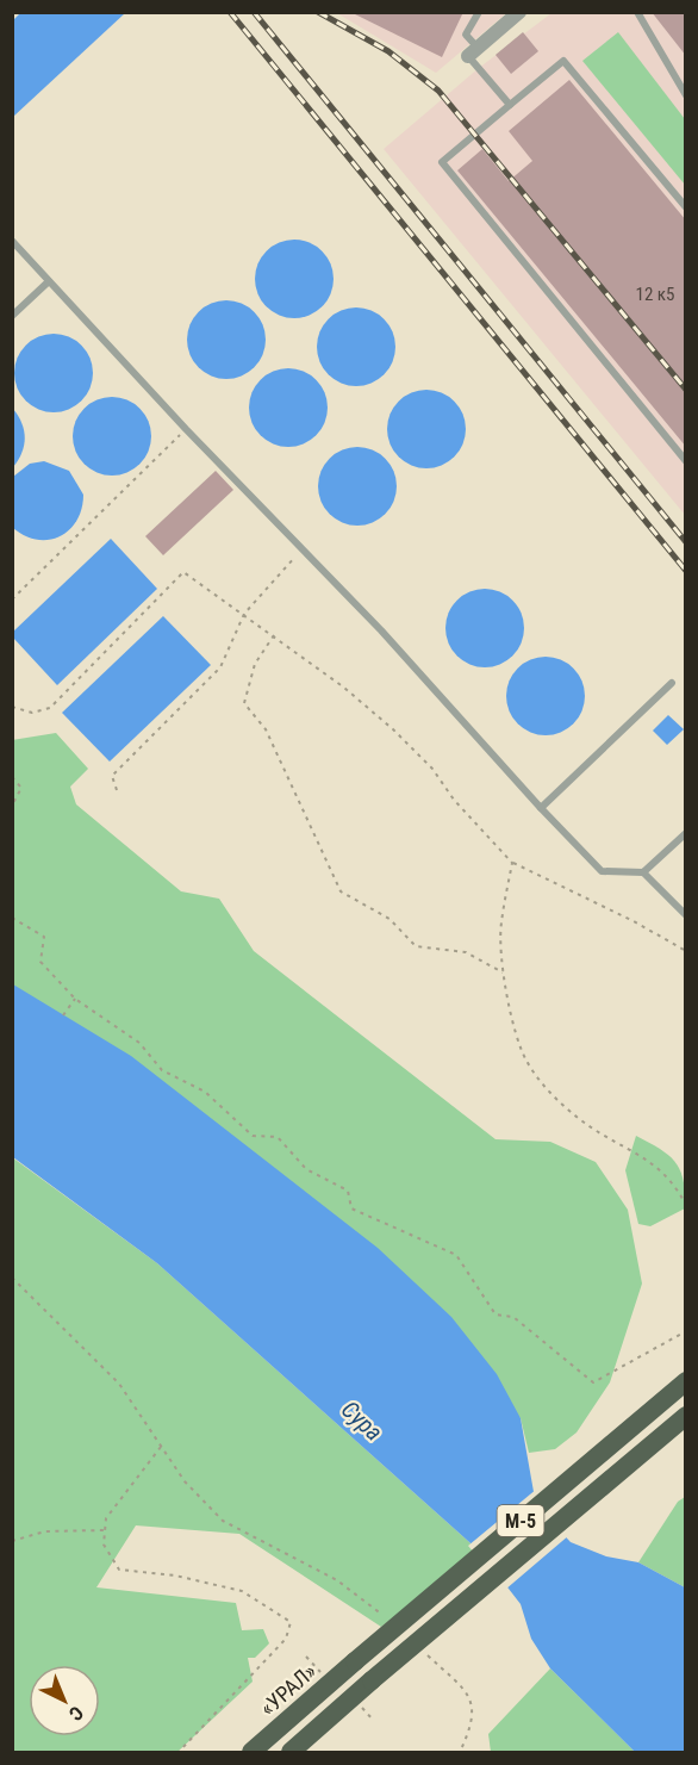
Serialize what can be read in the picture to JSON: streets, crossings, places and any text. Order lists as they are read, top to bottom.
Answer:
{
  "streets": {
    "highway": ["М-5", "«УРАЛ»"]
  },
  "water": ["Сура"],
  "house_numbers": ["12 к5"],
  "north": "bottom right"
}
